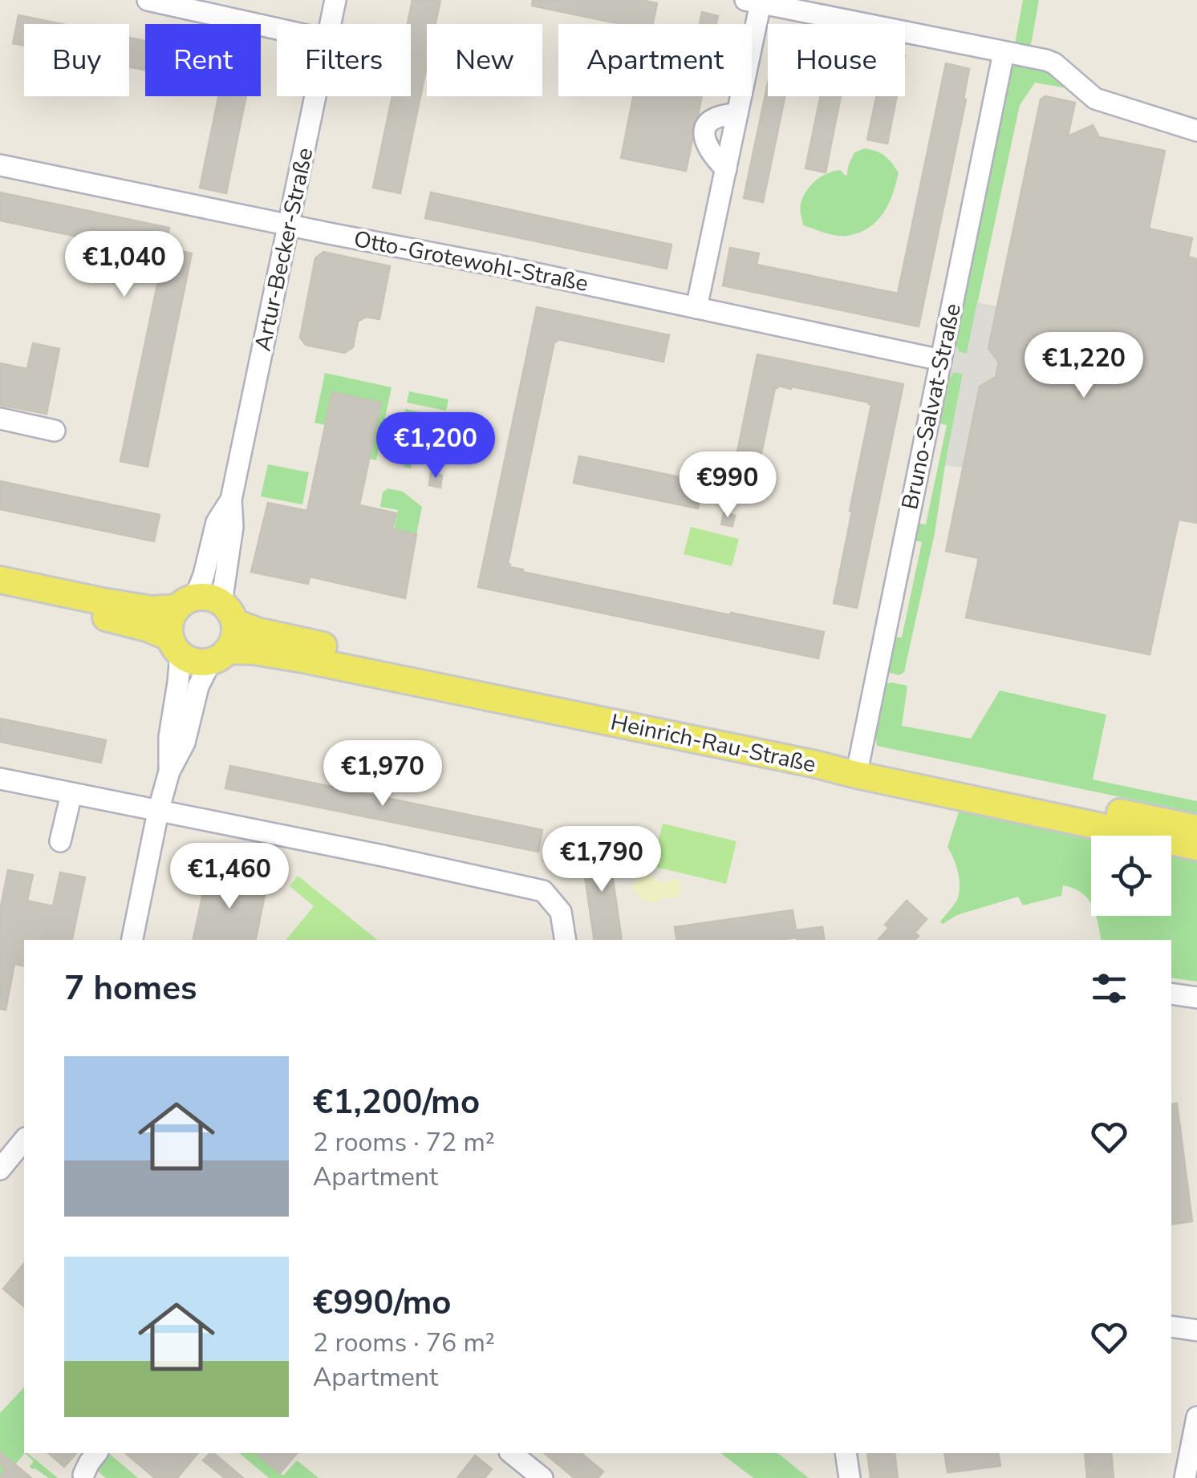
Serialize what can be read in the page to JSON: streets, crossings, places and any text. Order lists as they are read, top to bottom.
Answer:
{
  "streets": {
    "main road": ["Heinrich-Rau-Straße"],
    "street": ["Artur-Becker-Straße", "Otto-Grotewohl-Straße", "Bruno-Salvat-Straße"]
  },
  "crossings": [
    ["Artur-Becker-Straße", "Otto-Grotewohl-Straße"],
    ["Artur-Becker-Straße", "Heinrich-Rau-Straße"],
    ["Otto-Grotewohl-Straße", "Bruno-Salvat-Straße"],
    ["Bruno-Salvat-Straße", "Heinrich-Rau-Straße"]
  ],
  "page": {
    "chip": [
      "Buy",
      "Rent",
      "Filters",
      "New",
      "Apartment",
      "House"
    ],
    "price": [
      "€1,040",
      "€1,220",
      "€1,200",
      "€990",
      "€1,970",
      "€1,790",
      "€1,460"
    ],
    "heading": "7 homes",
    "list": [
      {
        "name": "€1,200/mo",
        "note": "2 rooms · 72 m² · Apartment"
      },
      {
        "name": "€990/mo",
        "note": "2 rooms · 76 m² · Apartment"
      }
    ]
  }
}
